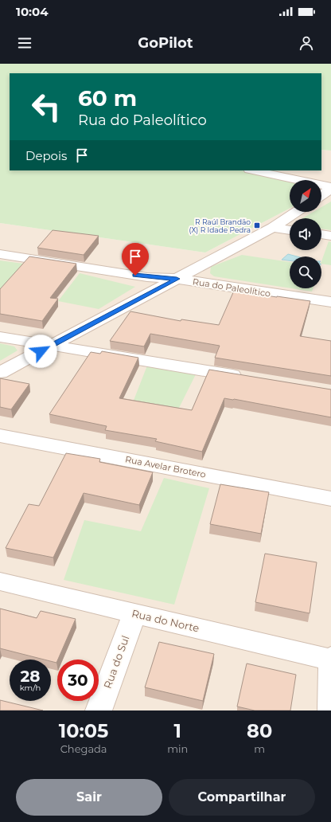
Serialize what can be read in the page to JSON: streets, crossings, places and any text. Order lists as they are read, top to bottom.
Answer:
{
  "streets": {
    "street": [
      "Rua do Paleolítico",
      "Rua Avelar Brotero",
      "Rua do Norte",
      "Rua do Sul"
    ]
  },
  "crossings": [
    ["Rua do Norte", "Rua do Sul"]
  ],
  "places": {
    "transit": ["R Raúl Brandão (X) R Idade Pedra"]
  },
  "north": "top right",
  "page": {
    "status": "10:04",
    "header": "GoPilot",
    "turn": ["60 m", "Rua do Paleolítico"],
    "then": "Depois",
    "speed": "28 km/h",
    "limit": "30",
    "eta": [
      "10:05",
      "Chegada",
      "1",
      "min",
      "80",
      "m"
    ],
    "buttons": ["Sair", "Compartilhar"]
  }
}
